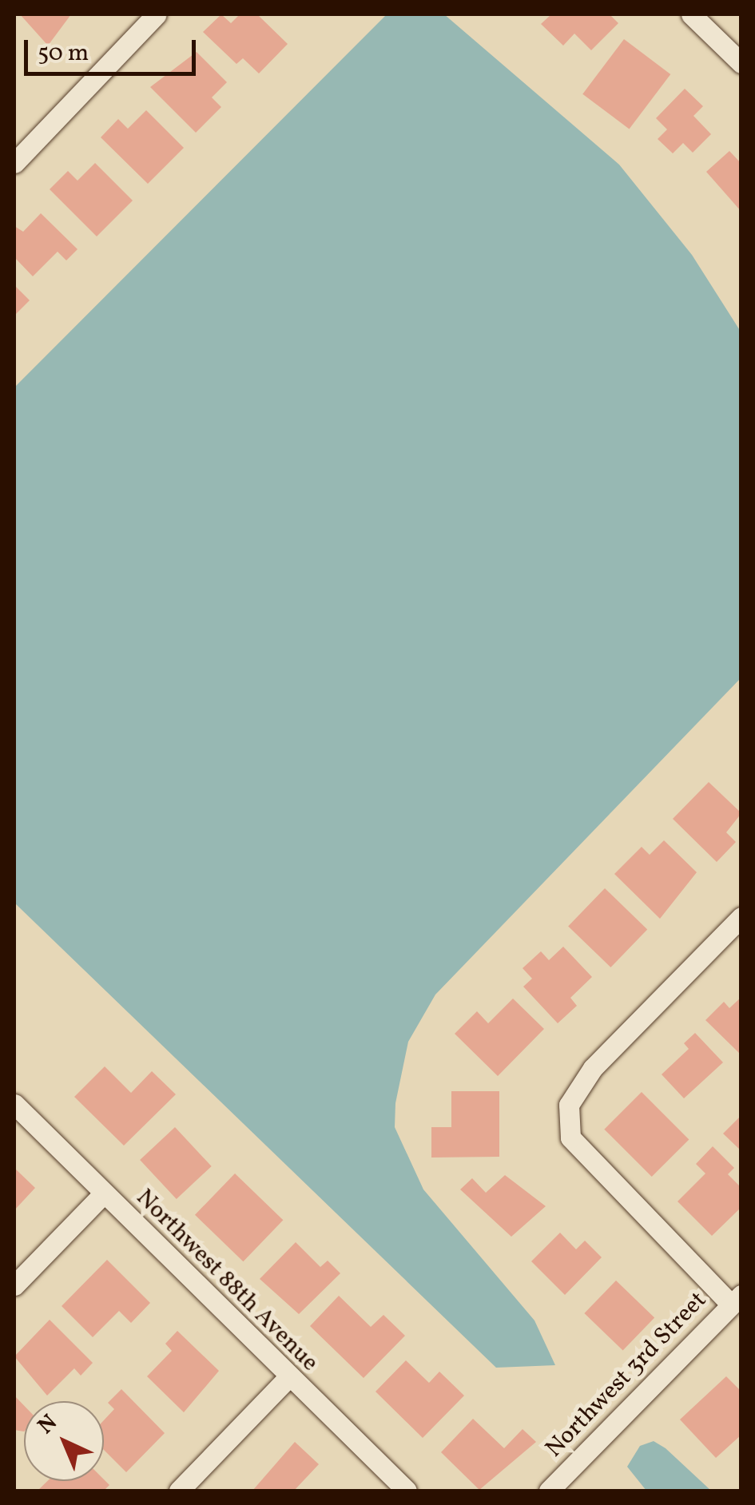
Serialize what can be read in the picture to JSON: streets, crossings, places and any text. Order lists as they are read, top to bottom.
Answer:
{
  "streets": {
    "street": ["Northwest 88th Avenue", "Northwest 3rd Street"]
  },
  "scale_bar": "50 m",
  "north": "top left"
}
